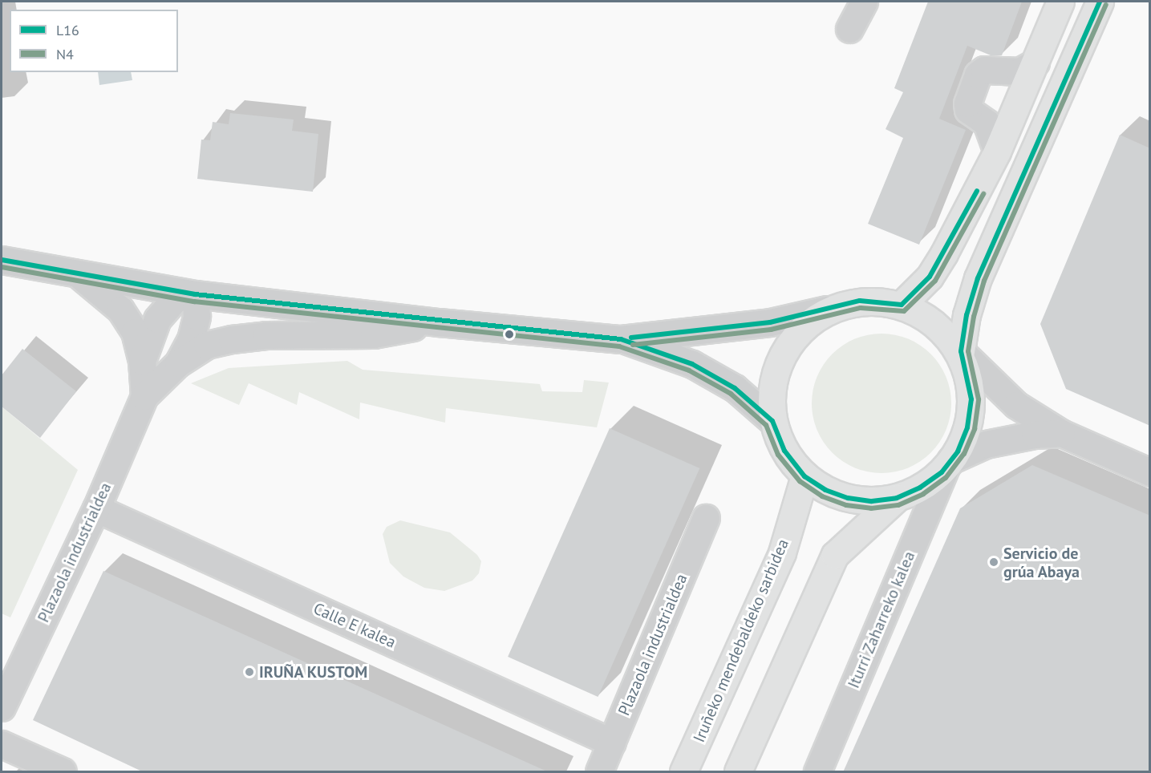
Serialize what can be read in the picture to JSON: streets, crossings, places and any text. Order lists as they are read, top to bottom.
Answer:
{
  "streets": {
    "highway": ["Iruñeko mendebaldeko sarbidea"],
    "street": ["Plazaola industrialdea", "Iturri Zaharreko kalea", "Calle E kalea"]
  },
  "crossings": [
    ["Plazaola industrialdea", "Calle E kalea"]
  ],
  "places": ["Servicio de grúa Abaya", "IRUÑA KUSTOM"],
  "lines": ["transit line L16", "transit line N4"],
  "legend": ["L16", "N4"]
}
